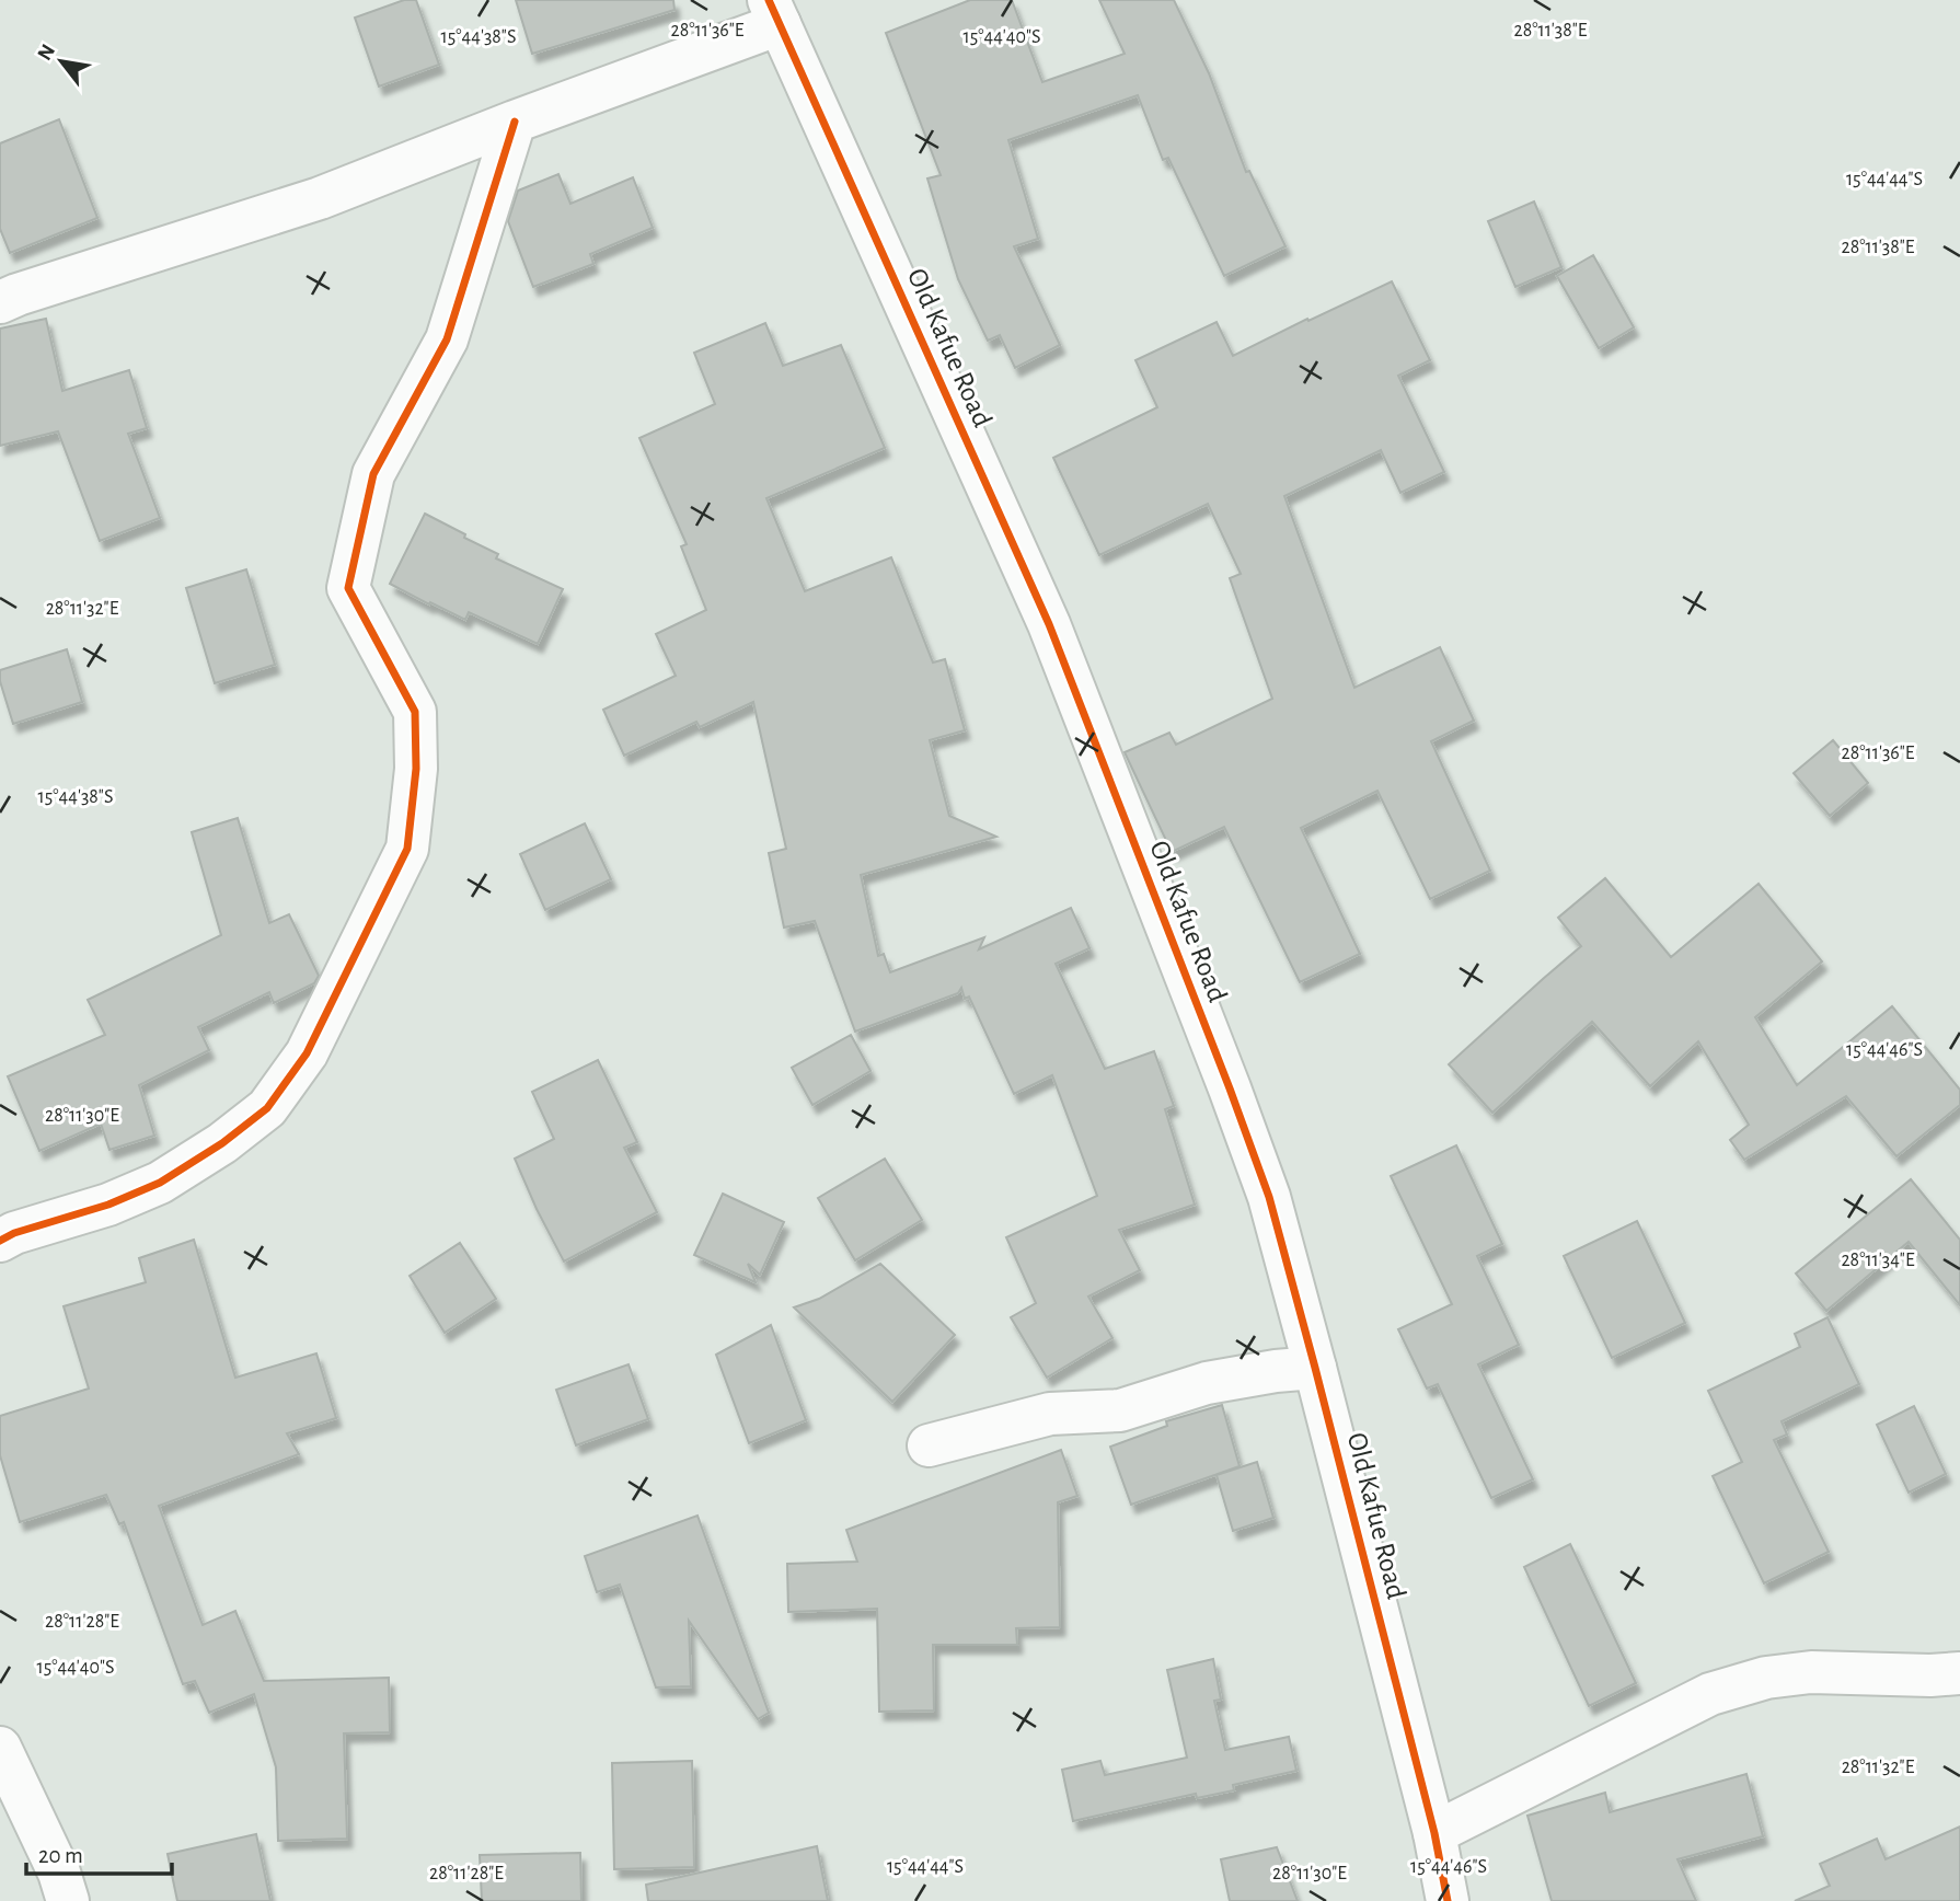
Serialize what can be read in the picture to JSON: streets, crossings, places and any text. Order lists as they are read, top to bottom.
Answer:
{
  "streets": {
    "street": ["Old Kafue Road"]
  },
  "scale_bar": "20 m",
  "north": "top left",
  "coordinates": [
    "28°11'38\"E",
    "28°11'36\"E",
    "15°44'40\"S",
    "15°44'38\"S",
    "15°44'44\"S",
    "28°11'32\"E",
    "15°44'46\"S",
    "28°11'30\"E",
    "28°11'34\"E",
    "28°11'28\"E"
  ]
}
